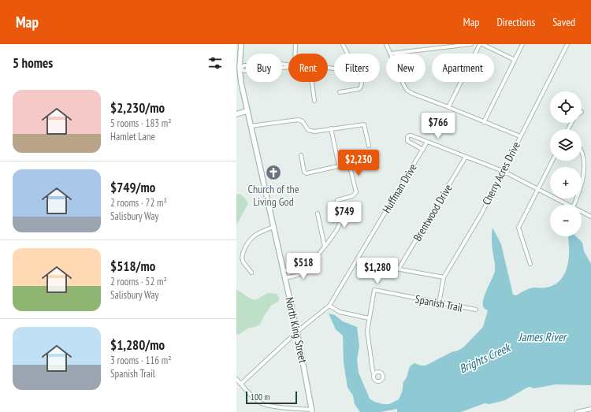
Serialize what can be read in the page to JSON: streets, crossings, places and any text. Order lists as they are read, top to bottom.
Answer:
{
  "streets": {
    "main road": ["North King Street"],
    "street": [
      "Cherry Acres Drive",
      "Huffman Drive",
      "Brentwood Drive",
      "Spanish Trail"
    ]
  },
  "crossings": [
    ["Cherry Acres Drive", "Spanish Trail"],
    ["Huffman Drive", "North King Street"]
  ],
  "water": ["James River", "Brights Creek"],
  "places": {
    "church": ["Church of the Living God"]
  },
  "scale_bar": "100 m",
  "page": {
    "header": "Map",
    "nav": ["Map", "Directions", "Saved"],
    "heading": "5 homes",
    "chip": [
      "Buy",
      "Rent",
      "Filters",
      "New",
      "Apartment"
    ],
    "list": [
      {
        "name": "$2,230/mo",
        "note": "5 rooms · 183 m² · Hamlet Lane"
      },
      {
        "name": "$749/mo",
        "note": "2 rooms · 72 m² · Salisbury Way"
      },
      {
        "name": "$518/mo",
        "note": "2 rooms · 52 m² · Salisbury Way"
      },
      {
        "name": "$1,280/mo",
        "note": "3 rooms · 116 m² · Spanish Trail"
      }
    ],
    "map_buttons": ["+", "−"],
    "price": [
      "$766",
      "$2,230",
      "$749",
      "$518",
      "$1,280"
    ],
    "scale": "100 m"
  }
}
